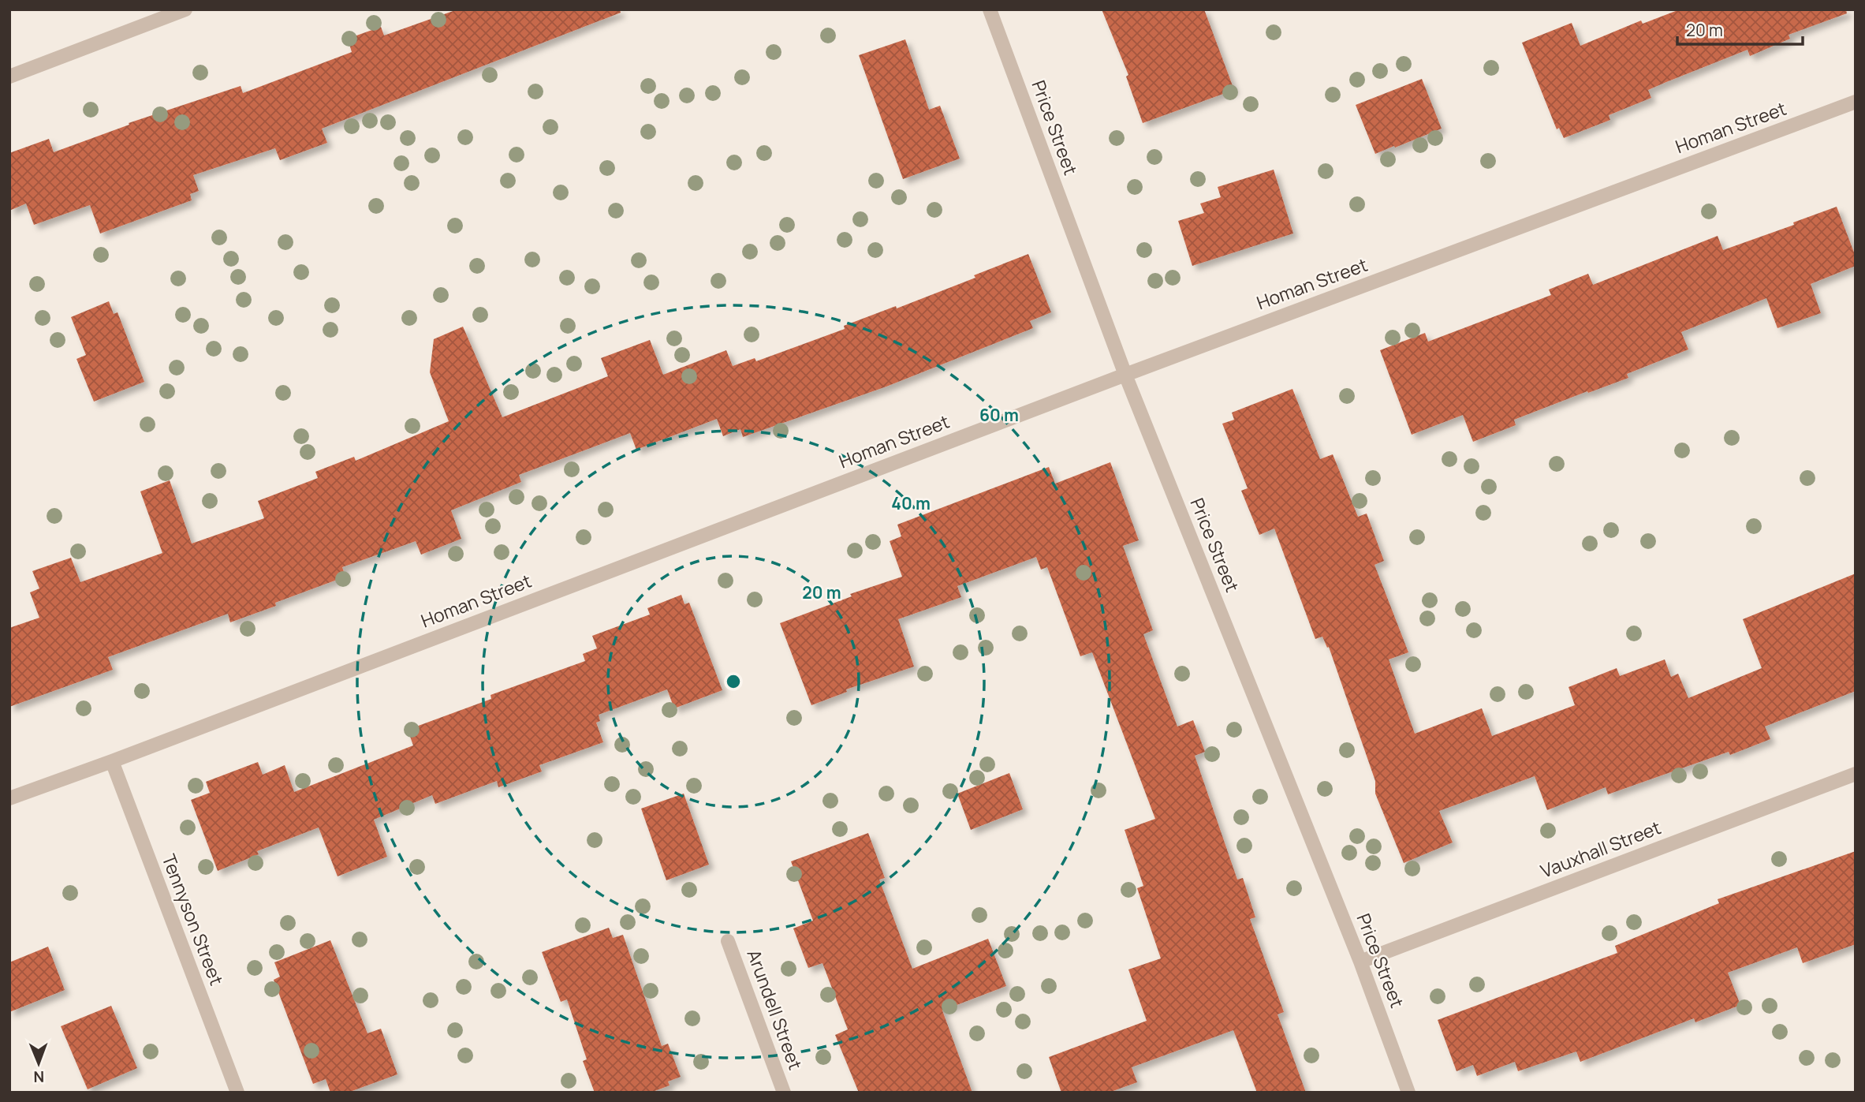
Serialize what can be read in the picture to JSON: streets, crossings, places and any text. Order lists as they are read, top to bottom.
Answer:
{
  "streets": {
    "street": [
      "Price Street",
      "Homan Street",
      "Vauxhall Street",
      "Tennyson Street",
      "Arundell Street"
    ]
  },
  "crossings": [
    ["Price Street", "Homan Street"],
    ["Price Street", "Vauxhall Street"],
    ["Homan Street", "Tennyson Street"]
  ],
  "scale_bar": "20 m",
  "north": "bottom",
  "rings": ["60 m", "40 m", "20 m"]
}
